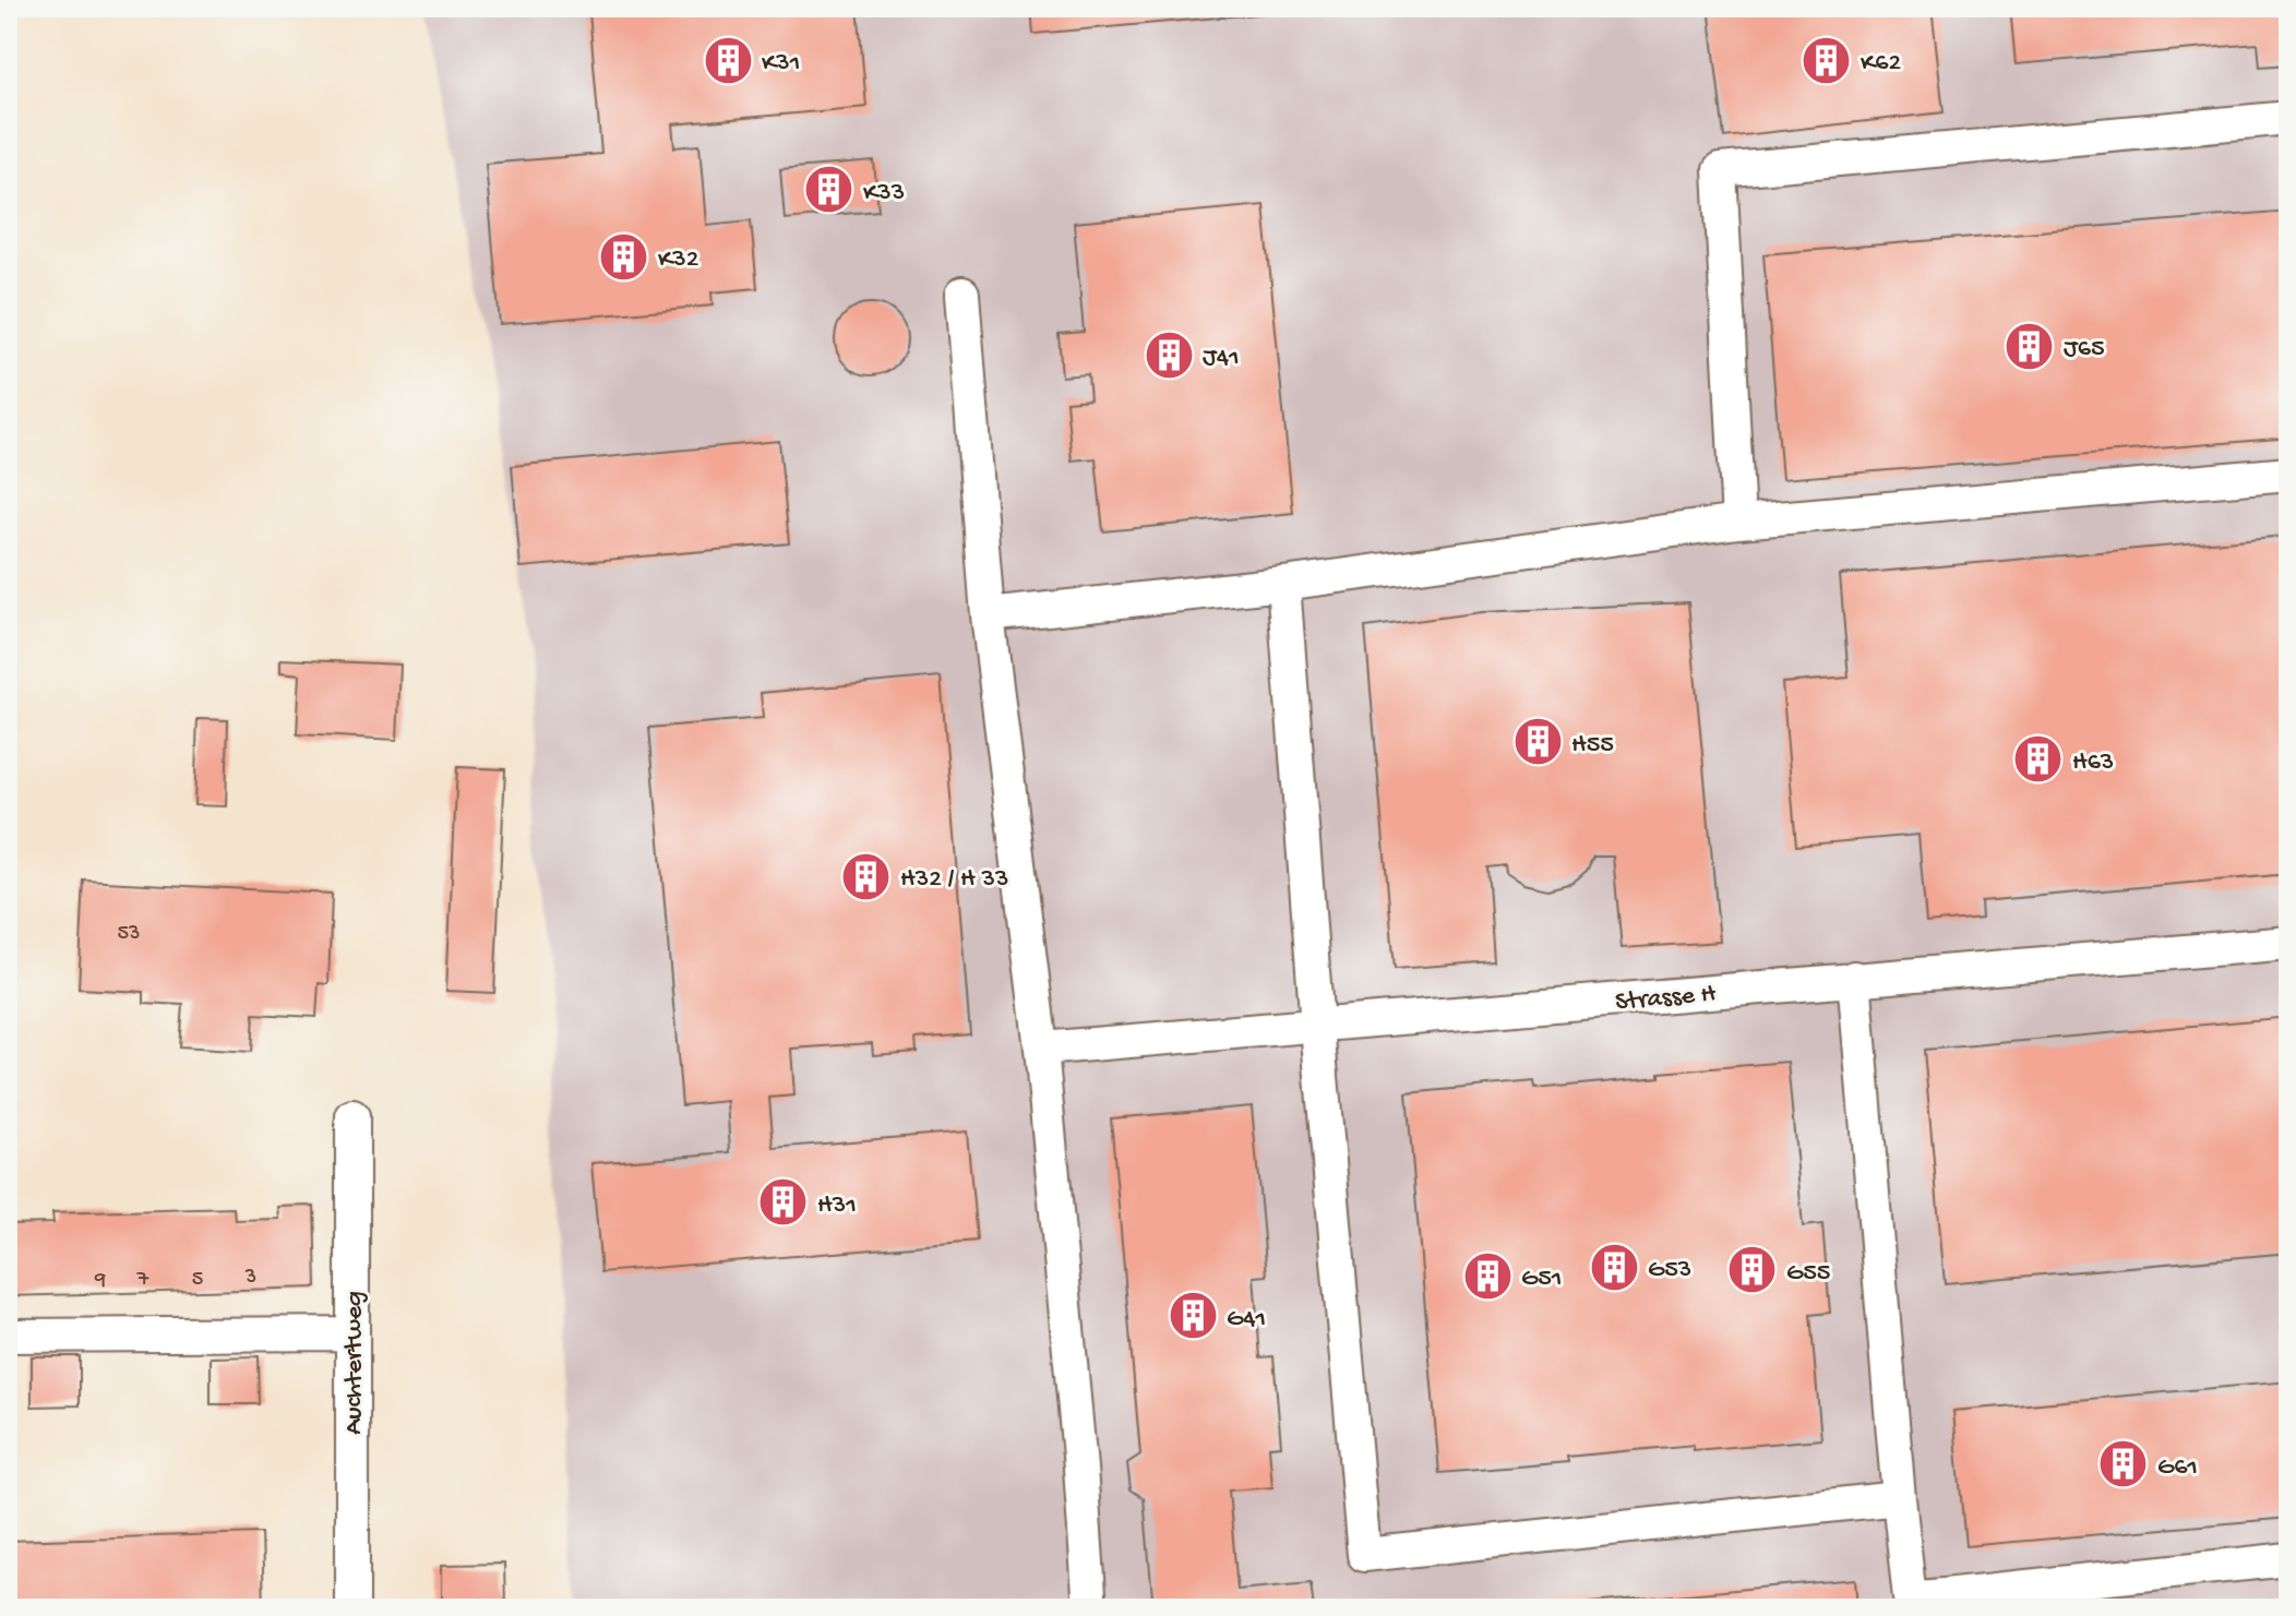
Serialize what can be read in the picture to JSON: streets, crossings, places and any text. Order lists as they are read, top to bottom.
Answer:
{
  "streets": {
    "lane": ["Strasse H", "Auchtertweg"]
  },
  "places": {
    "building": [
      "K31",
      "K62",
      "K33",
      "K32",
      "J65",
      "J41",
      "H55",
      "H63",
      "H32 / H 33",
      "H31",
      "G53",
      "G55",
      "G51",
      "G41",
      "G61"
    ]
  },
  "house_numbers": [
    "53",
    "3",
    "7",
    "5",
    "9"
  ]
}
